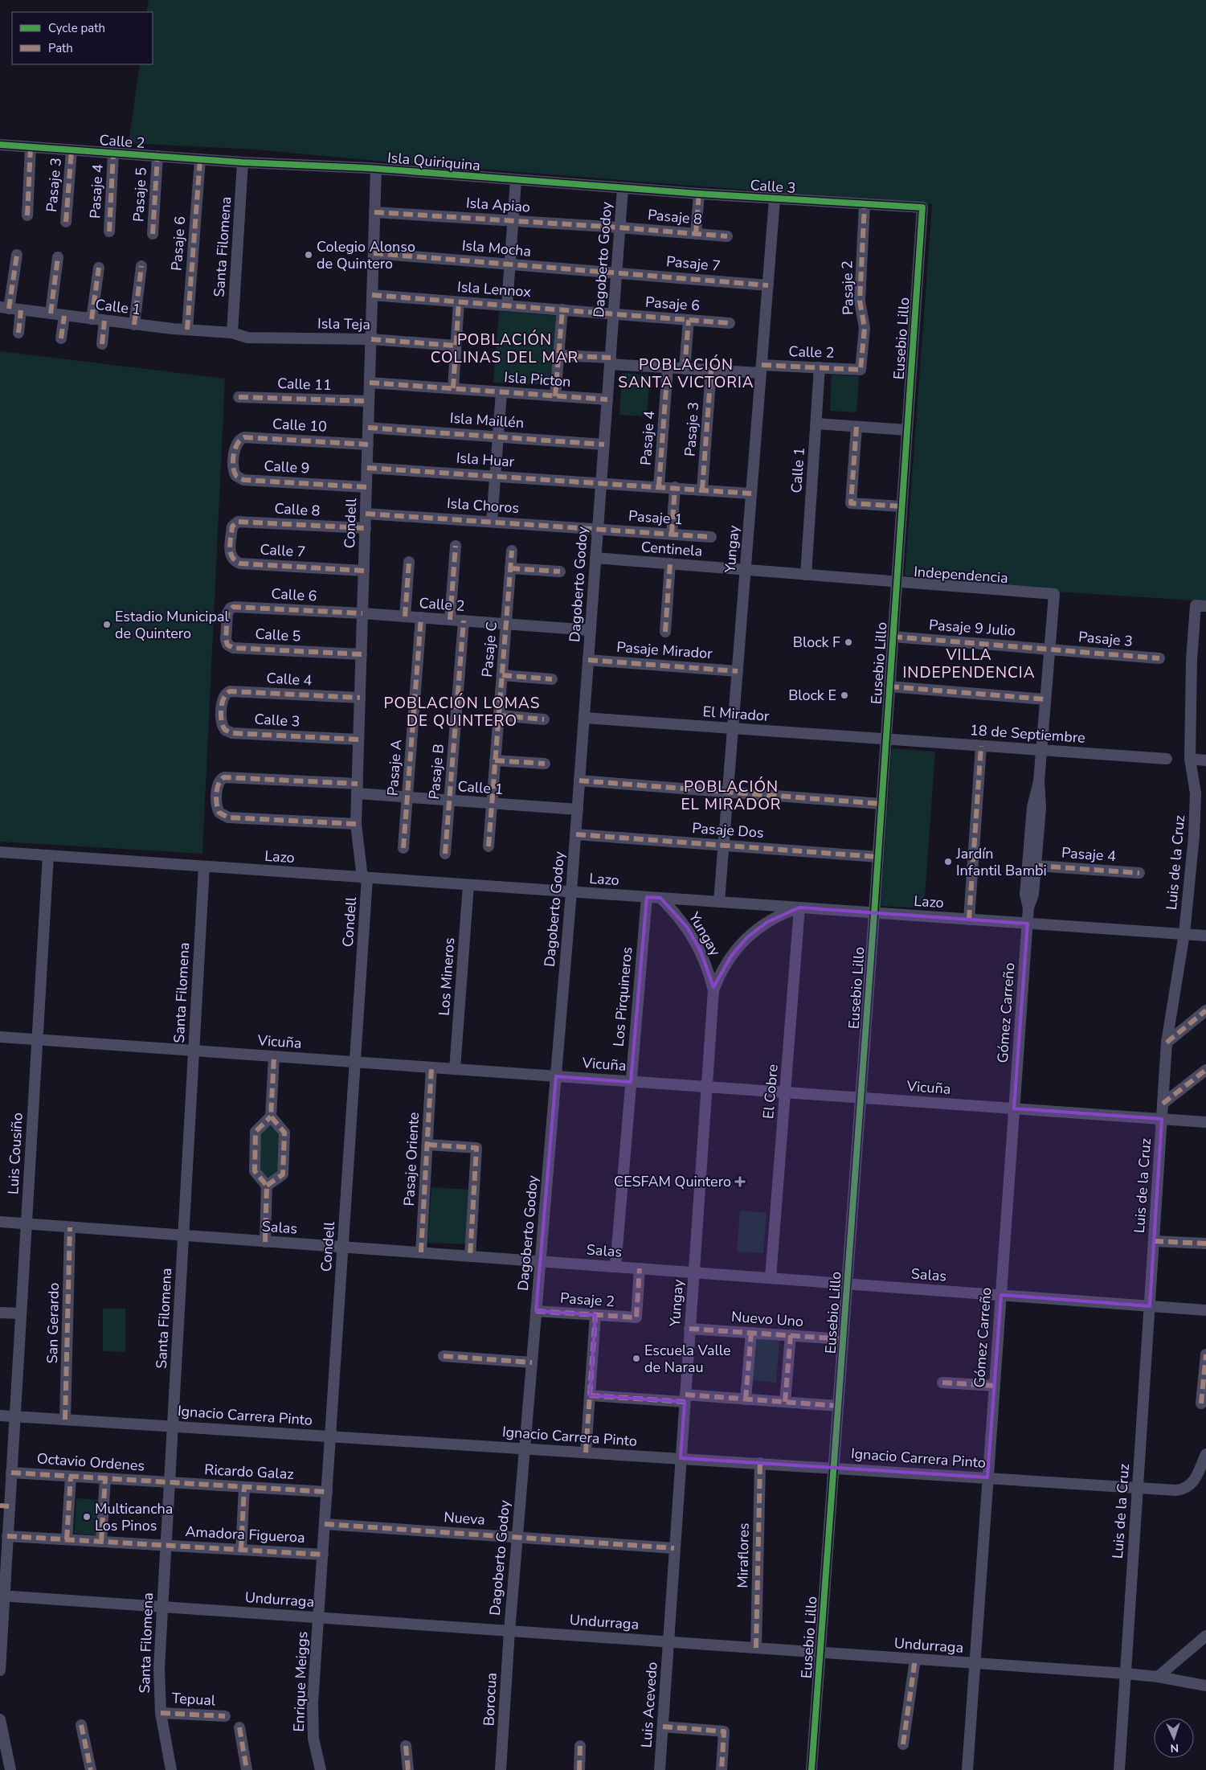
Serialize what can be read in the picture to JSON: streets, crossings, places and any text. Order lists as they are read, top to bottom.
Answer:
{
  "streets": {
    "street": [
      "Calle 2",
      "Isla Quiriquina",
      "Pasaje 3",
      "Calle 3",
      "Pasaje 4",
      "Pasaje 5",
      "Isla Apiao",
      "Pasaje 8",
      "Pasaje 6",
      "Santa Filomena",
      "Isla Mocha",
      "Dagoberto Godoy",
      "Pasaje 7",
      "Pasaje 2",
      "Isla Lennox",
      "Calle 1",
      "Isla Teja",
      "Eusebio Lillo",
      "Isla Picton",
      "Calle 11",
      "Isla Maillén",
      "Calle 10",
      "Isla Huar",
      "Calle 9",
      "Isla Choros",
      "Calle 8",
      "Pasaje 1",
      "Condell",
      "Centinela",
      "Yungay",
      "Calle 7",
      "Independencia",
      "Calle 6",
      "Pasaje 9 Julio",
      "Calle 5",
      "Pasaje C",
      "Pasaje Mirador",
      "Calle 4",
      "El Mirador",
      "18 de Septiembre",
      "Pasaje A",
      "Pasaje B",
      "Pasaje Dos",
      "Lazo",
      "Luis de la Cruz",
      "Los Mineros",
      "Los Pirquineros",
      "Gómez Carreño",
      "Vicuña",
      "El Cobre",
      "Luis Cousiño",
      "Pasaje Oriente",
      "Salas",
      "Nuevo Uno",
      "San Gerardo",
      "Ignacio Carrera Pinto",
      "Octavio Ordenes",
      "Ricardo Galaz",
      "Nueva",
      "Amadora Figueroa",
      "Miraflores",
      "Undurraga",
      "Enrique Meiggs",
      "Tepual",
      "Borocua",
      "Luis Acevedo"
    ]
  },
  "crossings": [
    ["Calle 2", "Isla Quiriquina"],
    ["Calle 2", "Pasaje 3"],
    ["Calle 2", "Pasaje 4"],
    ["Calle 2", "Pasaje 5"],
    ["Calle 2", "Pasaje 6"],
    ["Calle 2", "Santa Filomena"],
    ["Calle 2", "Dagoberto Godoy"],
    ["Calle 2", "Pasaje 2"],
    ["Calle 2", "Calle 1"],
    ["Calle 2", "Condell"],
    ["Calle 2", "Yungay"],
    ["Calle 2", "Calle 6"],
    ["Calle 2", "Pasaje C"],
    ["Calle 2", "Pasaje A"],
    ["Calle 2", "Pasaje B"],
    ["Isla Quiriquina", "Calle 3"],
    ["Isla Quiriquina", "Santa Filomena"],
    ["Isla Quiriquina", "Dagoberto Godoy"],
    ["Isla Quiriquina", "Condell"],
    ["Pasaje 3", "Pasaje 9 Julio"],
    ["Pasaje 3", "Gómez Carreño"],
    ["Calle 3", "Dagoberto Godoy"],
    ["Calle 3", "Pasaje 2"],
    ["Calle 3", "Eusebio Lillo"],
    ["Calle 3", "Condell"],
    ["Calle 3", "Yungay"],
    ["Calle 3", "Calle 4"],
    ["Pasaje 4", "Gómez Carreño"],
    ["Isla Apiao", "Pasaje 8"],
    ["Isla Apiao", "Dagoberto Godoy"],
    ["Isla Apiao", "Condell"],
    ["Pasaje 8", "Dagoberto Godoy"],
    ["Pasaje 6", "Dagoberto Godoy"],
    ["Pasaje 6", "Isla Lennox"],
    ["Pasaje 6", "Calle 1"],
    ["Santa Filomena", "Calle 1"],
    ["Santa Filomena", "Isla Teja"],
    ["Santa Filomena", "Lazo"],
    ["Santa Filomena", "Vicuña"],
    ["Santa Filomena", "Salas"],
    ["Santa Filomena", "Ignacio Carrera Pinto"],
    ["Santa Filomena", "Octavio Ordenes"],
    ["Santa Filomena", "Ricardo Galaz"],
    ["Santa Filomena", "Amadora Figueroa"],
    ["Santa Filomena", "Undurraga"],
    ["Santa Filomena", "Tepual"],
    ["Isla Mocha", "Dagoberto Godoy"],
    ["Isla Mocha", "Pasaje 7"],
    ["Isla Mocha", "Condell"],
    ["Dagoberto Godoy", "Pasaje 7"],
    ["Dagoberto Godoy", "Pasaje 2"],
    ["Dagoberto Godoy", "Isla Lennox"],
    ["Dagoberto Godoy", "Calle 1"],
    ["Dagoberto Godoy", "Isla Picton"],
    ["Dagoberto Godoy", "Isla Maillén"],
    ["Dagoberto Godoy", "Isla Huar"],
    ["Dagoberto Godoy", "Isla Choros"],
    ["Dagoberto Godoy", "Pasaje 1"],
    ["Dagoberto Godoy", "Centinela"],
    ["Dagoberto Godoy", "Pasaje Mirador"],
    ["Dagoberto Godoy", "El Mirador"],
    ["Dagoberto Godoy", "Pasaje Dos"],
    ["Dagoberto Godoy", "Lazo"],
    ["Dagoberto Godoy", "Vicuña"],
    ["Dagoberto Godoy", "Salas"],
    ["Dagoberto Godoy", "Ignacio Carrera Pinto"],
    ["Dagoberto Godoy", "Nueva"],
    ["Dagoberto Godoy", "Undurraga"],
    ["Dagoberto Godoy", "Borocua"],
    ["Pasaje 7", "Yungay"],
    ["Pasaje 2", "Salas"],
    ["Isla Lennox", "Condell"],
    ["Calle 1", "Isla Teja"],
    ["Calle 1", "Condell"],
    ["Calle 1", "Independencia"],
    ["Calle 1", "Pasaje C"],
    ["Calle 1", "Pasaje A"],
    ["Calle 1", "Pasaje B"],
    ["Isla Teja", "Condell"],
    ["Eusebio Lillo", "Independencia"],
    ["Eusebio Lillo", "Pasaje 9 Julio"],
    ["Eusebio Lillo", "El Mirador"],
    ["Eusebio Lillo", "18 de Septiembre"],
    ["Eusebio Lillo", "Pasaje Dos"],
    ["Eusebio Lillo", "Lazo"],
    ["Eusebio Lillo", "Vicuña"],
    ["Eusebio Lillo", "Salas"],
    ["Eusebio Lillo", "Nuevo Uno"],
    ["Eusebio Lillo", "Ignacio Carrera Pinto"],
    ["Eusebio Lillo", "Undurraga"],
    ["Isla Picton", "Condell"],
    ["Calle 11", "Condell"],
    ["Isla Maillén", "Condell"],
    ["Calle 10", "Calle 9"],
    ["Calle 10", "Condell"],
    ["Isla Huar", "Condell"],
    ["Calle 9", "Condell"],
    ["Isla Choros", "Pasaje 1"],
    ["Isla Choros", "Condell"],
    ["Calle 8", "Condell"],
    ["Calle 8", "Calle 7"],
    ["Condell", "Calle 7"],
    ["Condell", "Calle 6"],
    ["Condell", "Calle 5"],
    ["Condell", "Calle 4"],
    ["Condell", "Lazo"],
    ["Condell", "Vicuña"],
    ["Condell", "Salas"],
    ["Condell", "Ignacio Carrera Pinto"],
    ["Condell", "Ricardo Galaz"],
    ["Condell", "Nueva"],
    ["Condell", "Amadora Figueroa"],
    ["Condell", "Undurraga"],
    ["Condell", "Enrique Meiggs"],
    ["Centinela", "Yungay"],
    ["Centinela", "Independencia"],
    ["Yungay", "Independencia"],
    ["Yungay", "Pasaje Mirador"],
    ["Yungay", "El Mirador"],
    ["Yungay", "Pasaje Dos"],
    ["Yungay", "Lazo"],
    ["Yungay", "Vicuña"],
    ["Yungay", "El Cobre"],
    ["Yungay", "Salas"],
    ["Yungay", "Nuevo Uno"],
    ["Yungay", "Ignacio Carrera Pinto"],
    ["Yungay", "Nueva"],
    ["Yungay", "Undurraga"],
    ["Yungay", "Luis Acevedo"],
    ["Independencia", "Gómez Carreño"],
    ["Calle 6", "Calle 5"],
    ["Pasaje 9 Julio", "Gómez Carreño"],
    ["El Mirador", "18 de Septiembre"],
    ["18 de Septiembre", "Gómez Carreño"],
    ["Lazo", "Luis de la Cruz"],
    ["Lazo", "Los Mineros"],
    ["Lazo", "Los Pirquineros"],
    ["Lazo", "Gómez Carreño"],
    ["Lazo", "El Cobre"],
    ["Lazo", "Luis Cousiño"],
    ["Luis de la Cruz", "Vicuña"],
    ["Luis de la Cruz", "Salas"],
    ["Luis de la Cruz", "Ignacio Carrera Pinto"],
    ["Luis de la Cruz", "Undurraga"],
    ["Los Mineros", "Vicuña"],
    ["Los Pirquineros", "Vicuña"],
    ["Los Pirquineros", "Salas"],
    ["Gómez Carreño", "Vicuña"],
    ["Gómez Carreño", "Salas"],
    ["Gómez Carreño", "Ignacio Carrera Pinto"],
    ["Gómez Carreño", "Undurraga"],
    ["Vicuña", "El Cobre"],
    ["Vicuña", "Luis Cousiño"],
    ["Vicuña", "Pasaje Oriente"],
    ["El Cobre", "Salas"],
    ["Luis Cousiño", "Salas"],
    ["Luis Cousiño", "Ignacio Carrera Pinto"],
    ["Luis Cousiño", "Octavio Ordenes"],
    ["Luis Cousiño", "Amadora Figueroa"],
    ["Luis Cousiño", "Undurraga"],
    ["Pasaje Oriente", "Salas"],
    ["Salas", "San Gerardo"],
    ["San Gerardo", "Ignacio Carrera Pinto"],
    ["Ignacio Carrera Pinto", "Miraflores"],
    ["Octavio Ordenes", "Ricardo Galaz"],
    ["Miraflores", "Undurraga"],
    ["Undurraga", "Enrique Meiggs"],
    ["Undurraga", "Borocua"],
    ["Undurraga", "Luis Acevedo"]
  ],
  "districts": [
    "POBLACIÓN COLINAS DEL MAR",
    "POBLACIÓN SANTA VICTORIA",
    "VILLA INDEPENDENCIA",
    "POBLACIÓN LOMAS DE QUINTERO",
    "POBLACIÓN EL MIRADOR"
  ],
  "places": {
    "other": [
      "Colegio Alonso de Quintero",
      "Estadio Municipal de Quintero",
      "Block F",
      "Block E",
      "Jardín Infantil Bambi",
      "Escuela Valle de Narau",
      "Multicancha Los Pinos"
    ],
    "health": ["CESFAM Quintero"]
  },
  "legend": ["Cycle path", "Path"],
  "north": "bottom"
}
